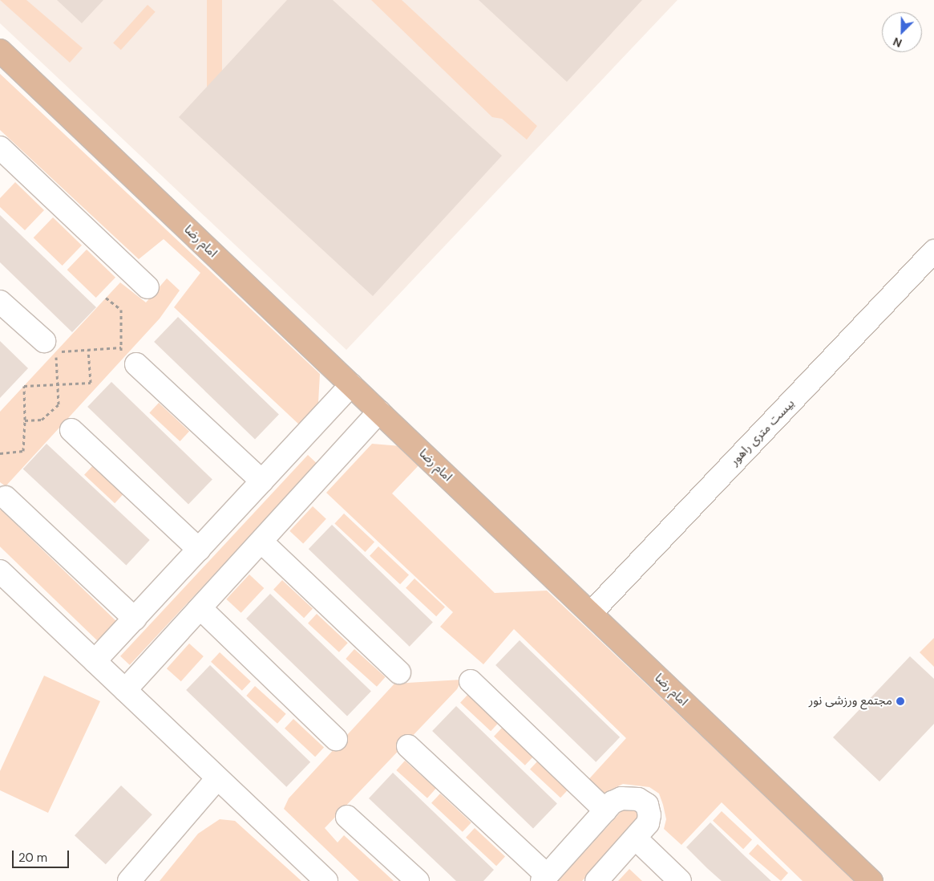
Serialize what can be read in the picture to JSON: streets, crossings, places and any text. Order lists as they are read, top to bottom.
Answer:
{
  "streets": {
    "main road": ["امام رضا"],
    "street": ["بیست متری راهور"]
  },
  "crossings": [
    ["امام رضا", "بیست متری راهور"]
  ],
  "places": ["مجتمع ورزشی نور"],
  "scale_bar": "20 m",
  "north": "bottom left"
}
